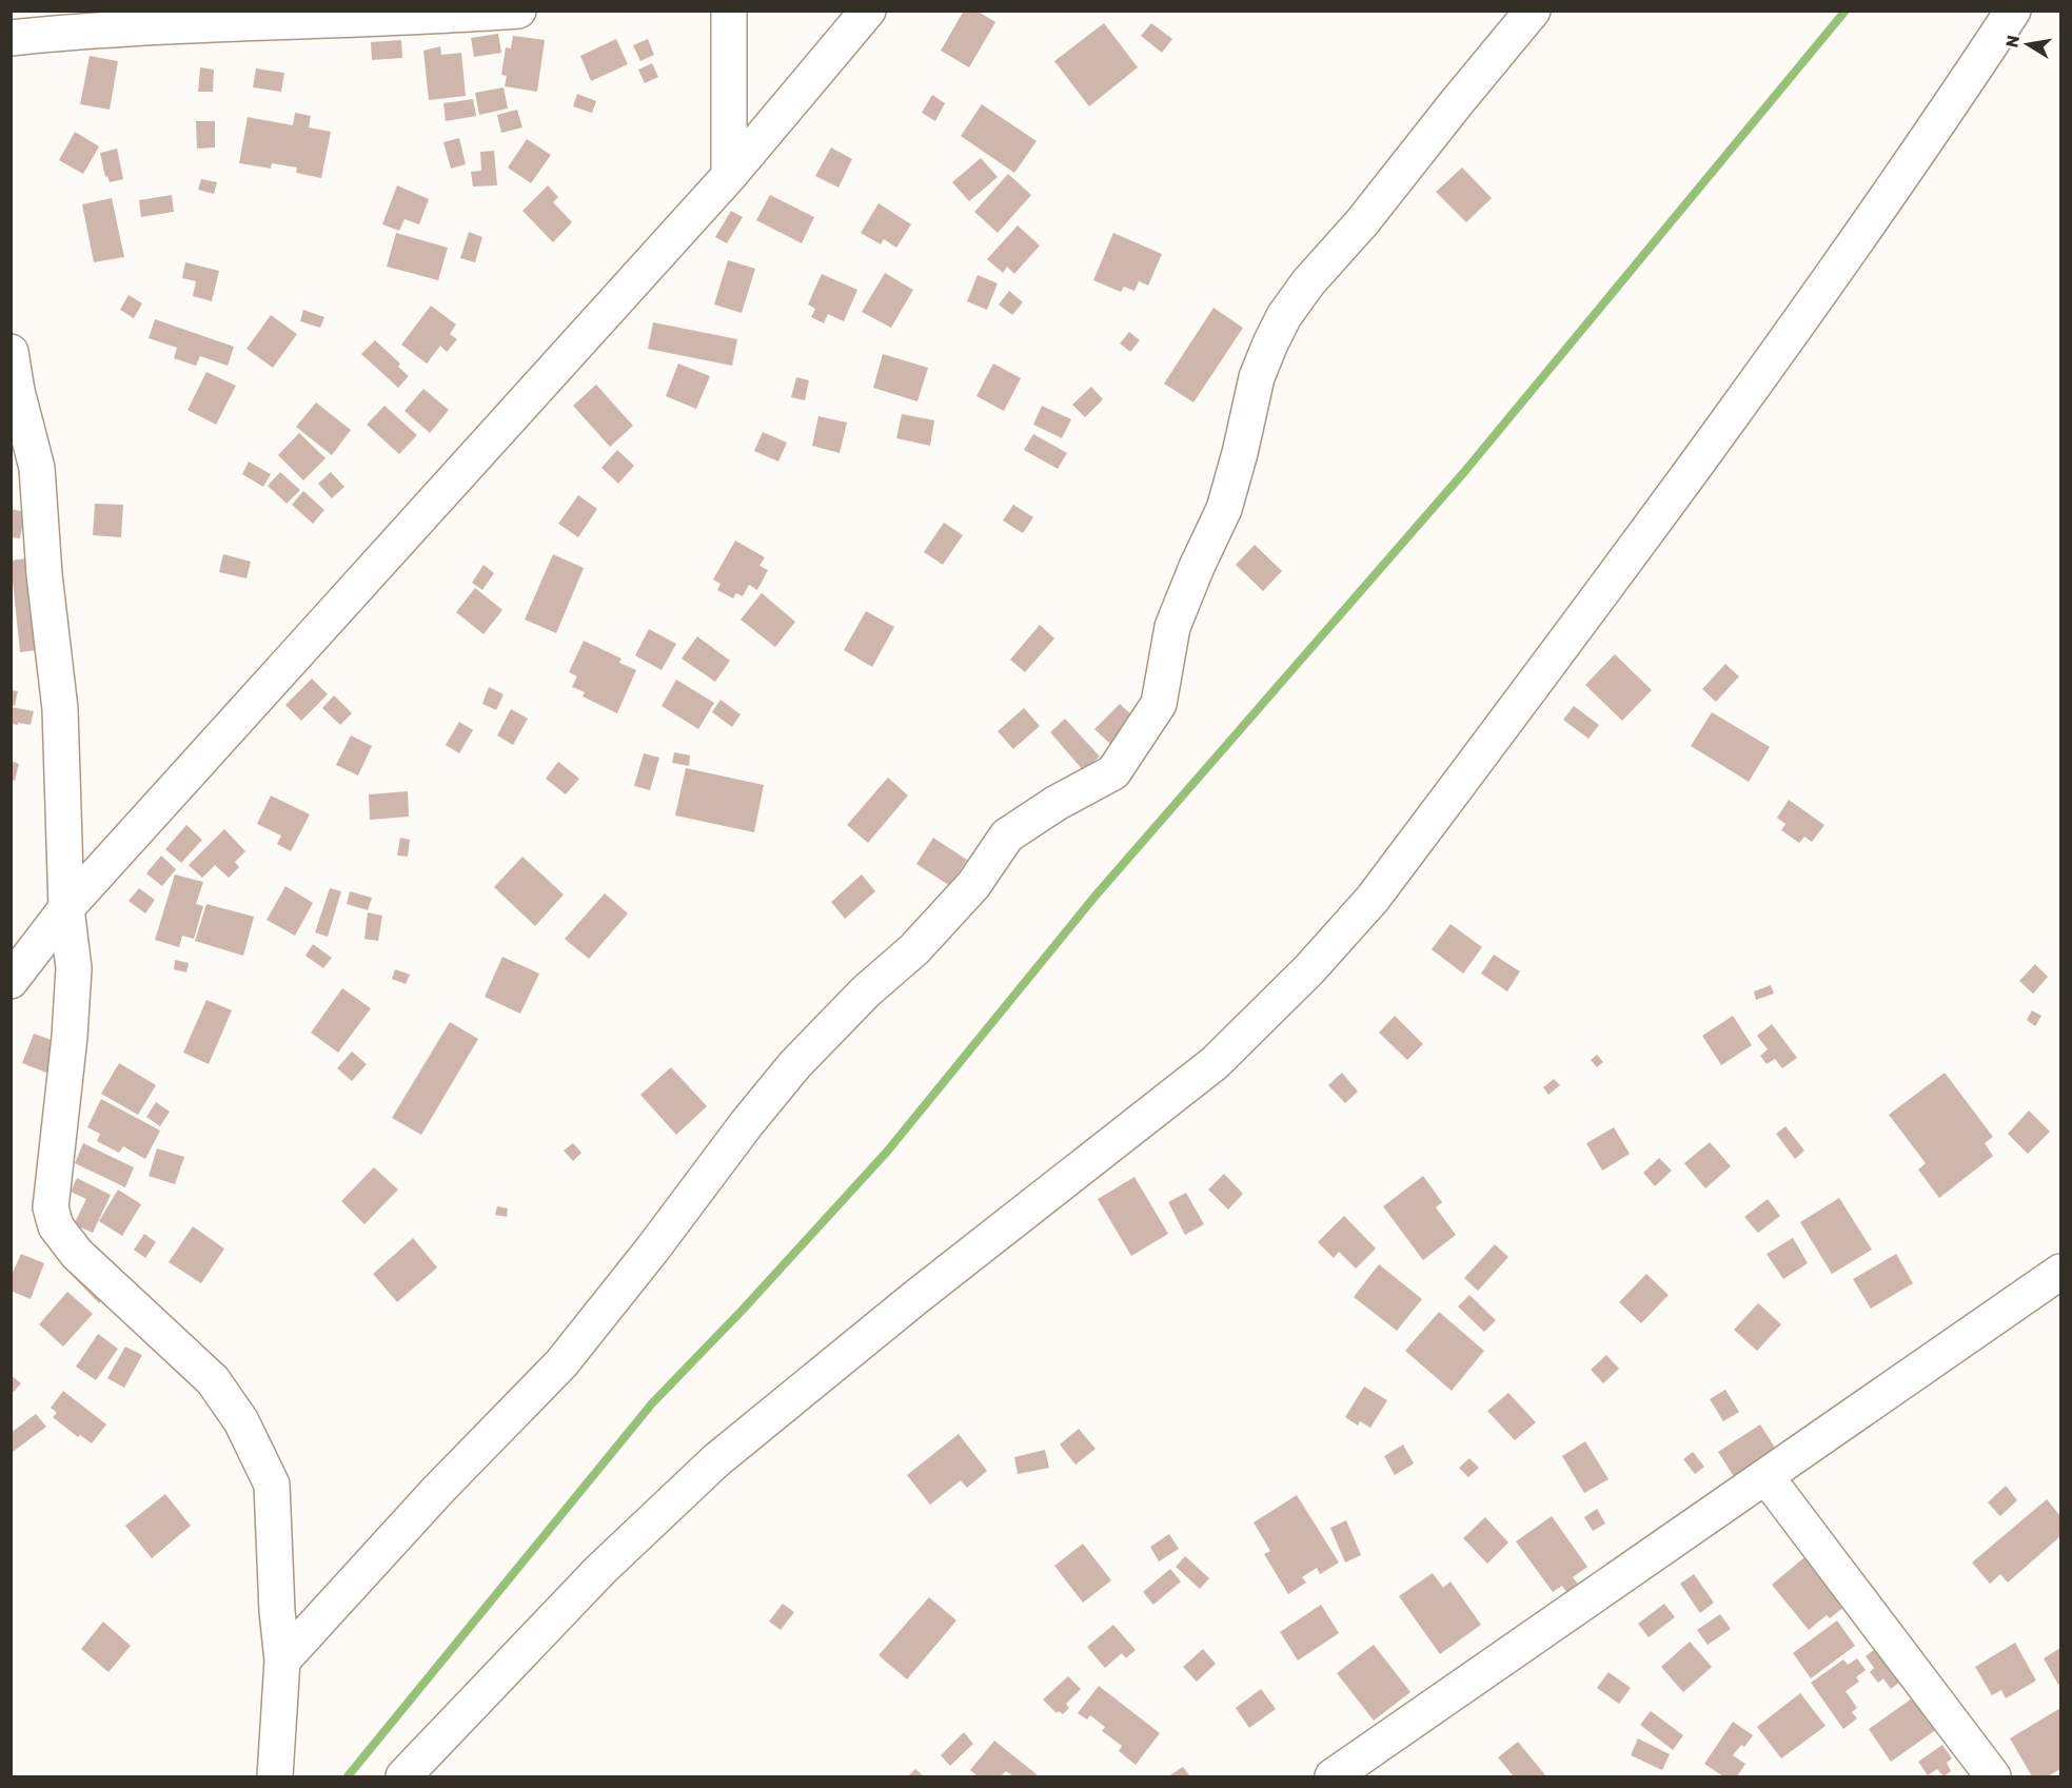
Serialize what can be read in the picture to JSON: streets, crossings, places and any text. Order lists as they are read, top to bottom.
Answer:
{
  "north": "left"
}
